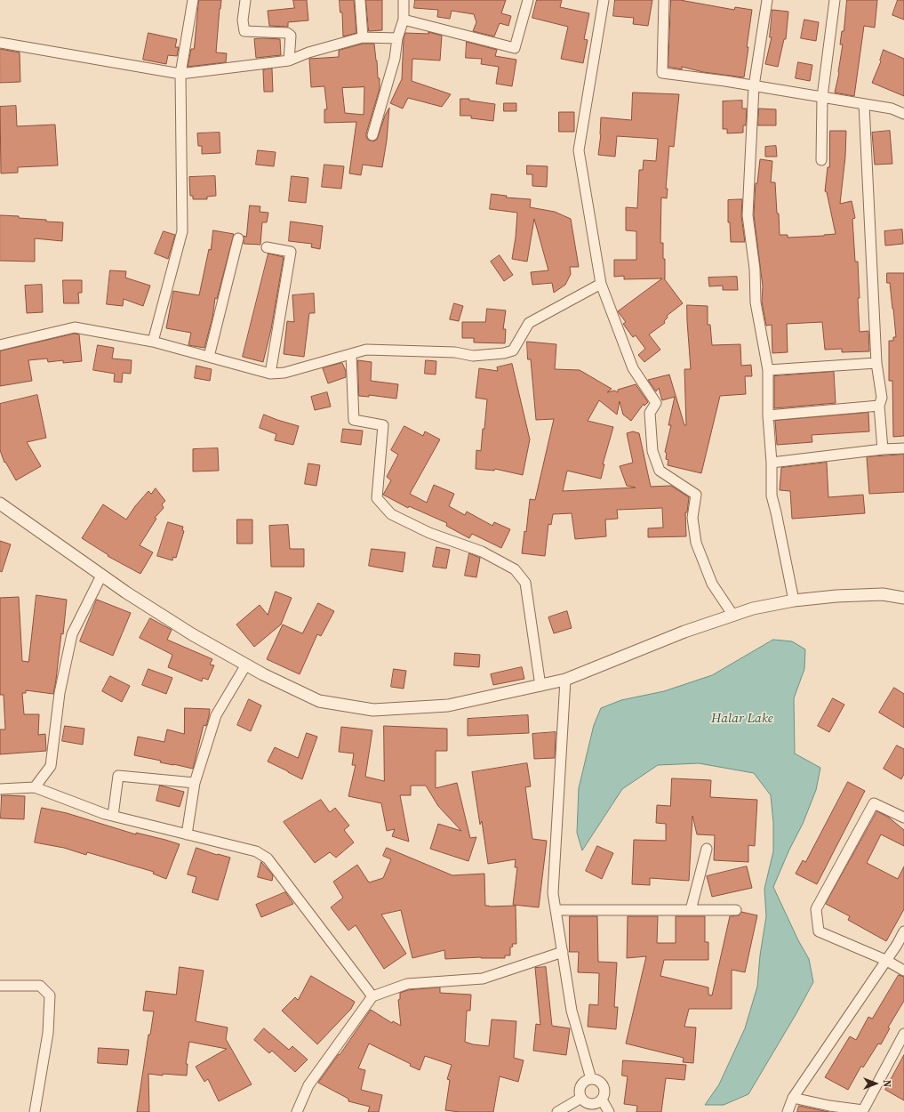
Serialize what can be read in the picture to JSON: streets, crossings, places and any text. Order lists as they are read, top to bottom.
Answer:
{
  "water": ["Halar Lake"],
  "north": "right"
}
